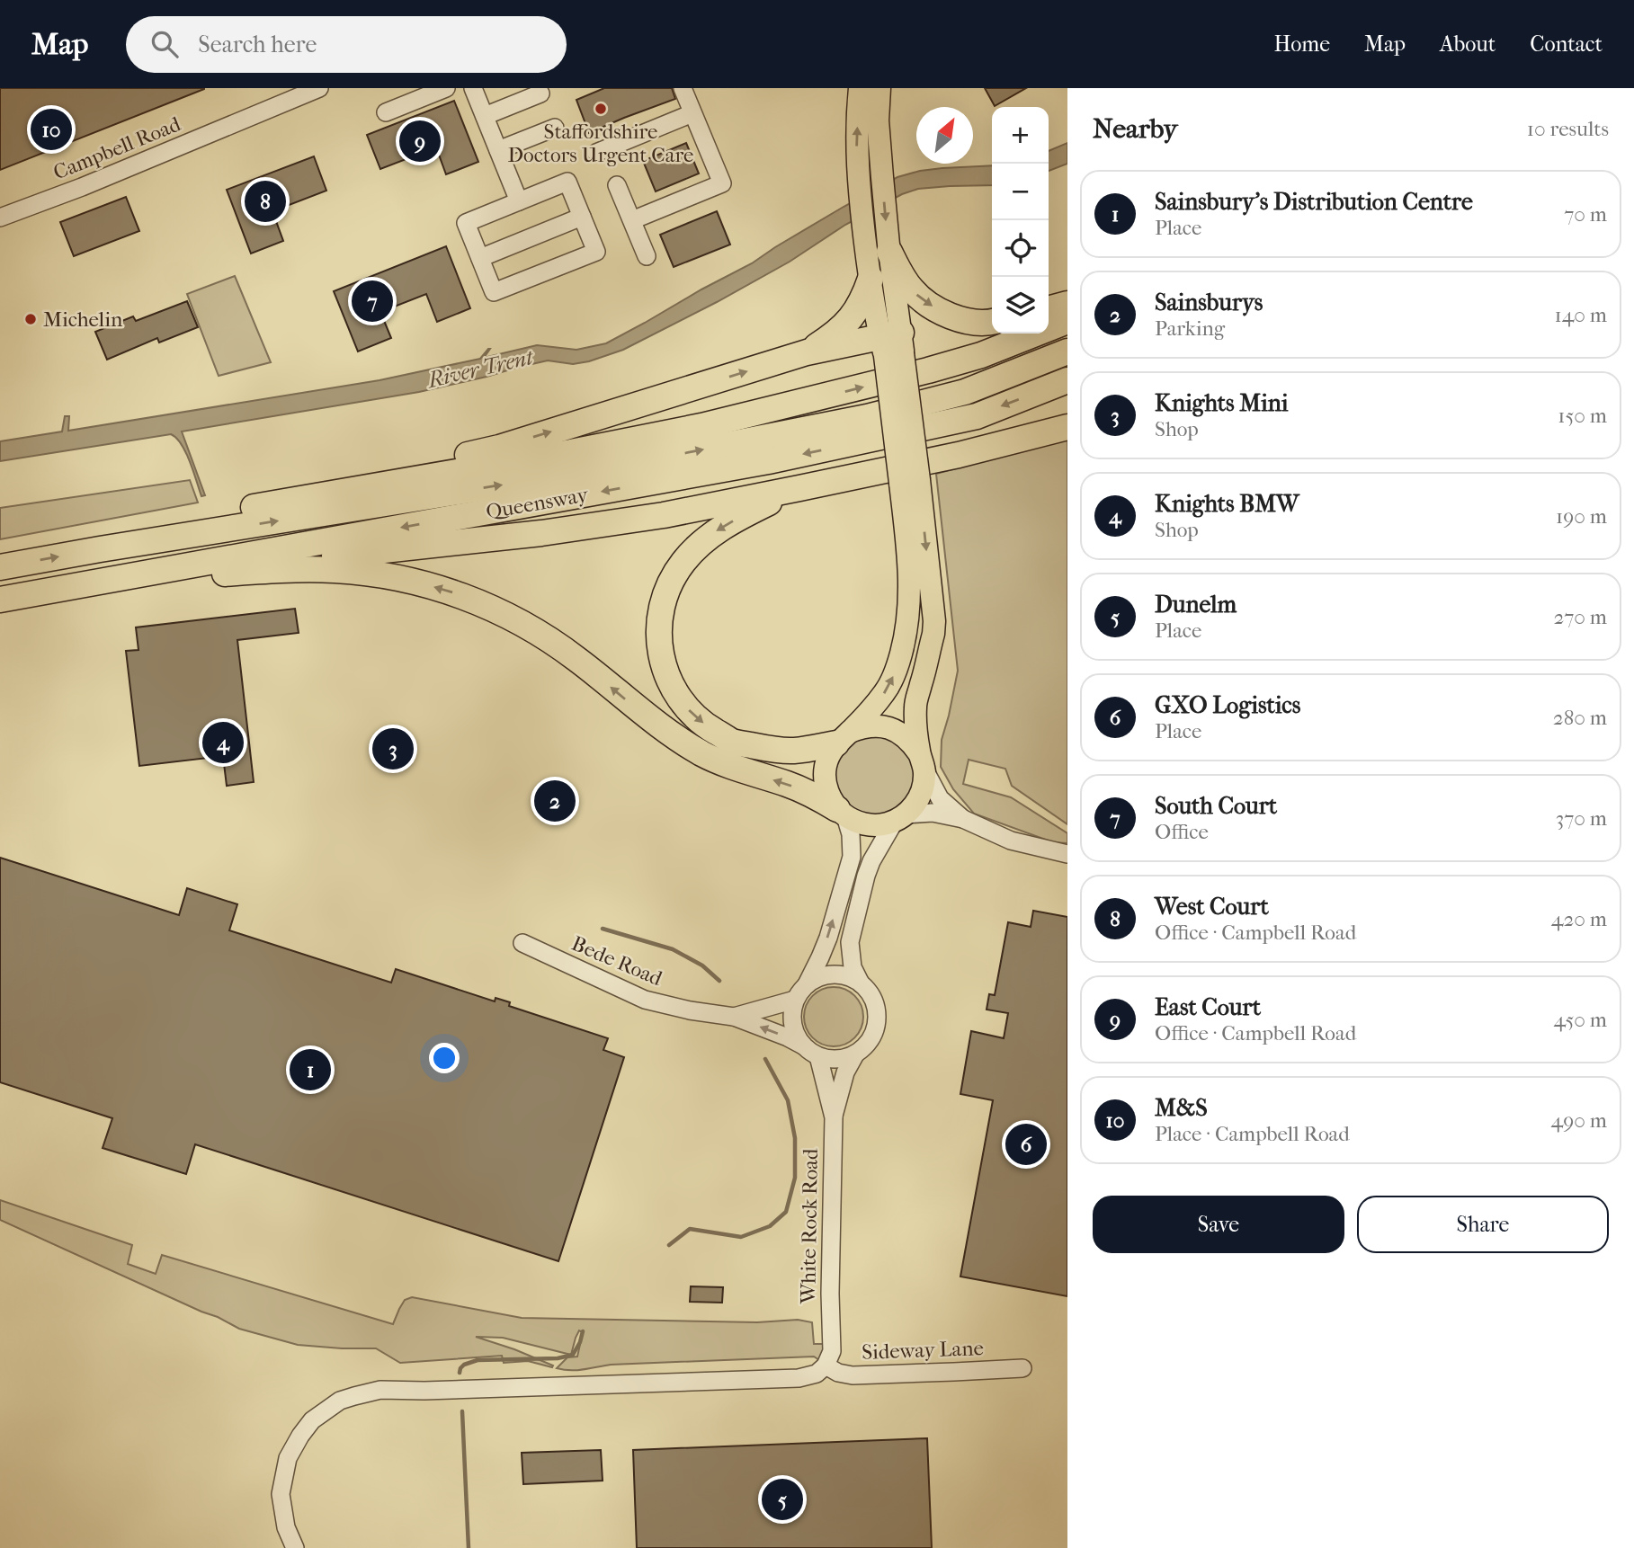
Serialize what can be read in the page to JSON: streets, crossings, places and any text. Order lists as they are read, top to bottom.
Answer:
{
  "streets": {
    "highway": ["Queensway"],
    "street": [
      "Campbell Road",
      "Bede Road",
      "White Rock Road",
      "Sideway Lane"
    ]
  },
  "crossings": [
    ["Bede Road", "White Rock Road"],
    ["White Rock Road", "Sideway Lane"]
  ],
  "water": ["River Trent"],
  "places": ["Staffordshire Doctors Urgent Care", "Michelin"],
  "north": "top right",
  "page": {
    "header": "Map",
    "search": "Search here",
    "nav": [
      "Home",
      "Map",
      "About",
      "Contact"
    ],
    "heading": ["Nearby", "10 results"],
    "pins": [
      "10",
      "9",
      "8",
      "7",
      "4",
      "3",
      "2",
      "1",
      "6",
      "5"
    ],
    "map_buttons": ["+", "−"],
    "list": [
      {
        "mark": "1",
        "name": "Sainsbury's Distribution Centre",
        "note": "Place",
        "value": "70 m"
      },
      {
        "mark": "2",
        "name": "Sainsburys",
        "note": "Parking",
        "value": "140 m"
      },
      {
        "mark": "3",
        "name": "Knights Mini",
        "note": "Shop",
        "value": "150 m"
      },
      {
        "mark": "4",
        "name": "Knights BMW",
        "note": "Shop",
        "value": "190 m"
      },
      {
        "mark": "5",
        "name": "Dunelm",
        "note": "Place",
        "value": "270 m"
      },
      {
        "mark": "6",
        "name": "GXO Logistics",
        "note": "Place",
        "value": "280 m"
      },
      {
        "mark": "7",
        "name": "South Court",
        "note": "Office",
        "value": "370 m"
      },
      {
        "mark": "8",
        "name": "West Court",
        "note": "Office · Campbell Road",
        "value": "420 m"
      },
      {
        "mark": "9",
        "name": "East Court",
        "note": "Office · Campbell Road",
        "value": "450 m"
      },
      {
        "mark": "10",
        "name": "M&S",
        "note": "Place · Campbell Road",
        "value": "490 m"
      }
    ],
    "buttons": ["Save", "Share"]
  }
}
